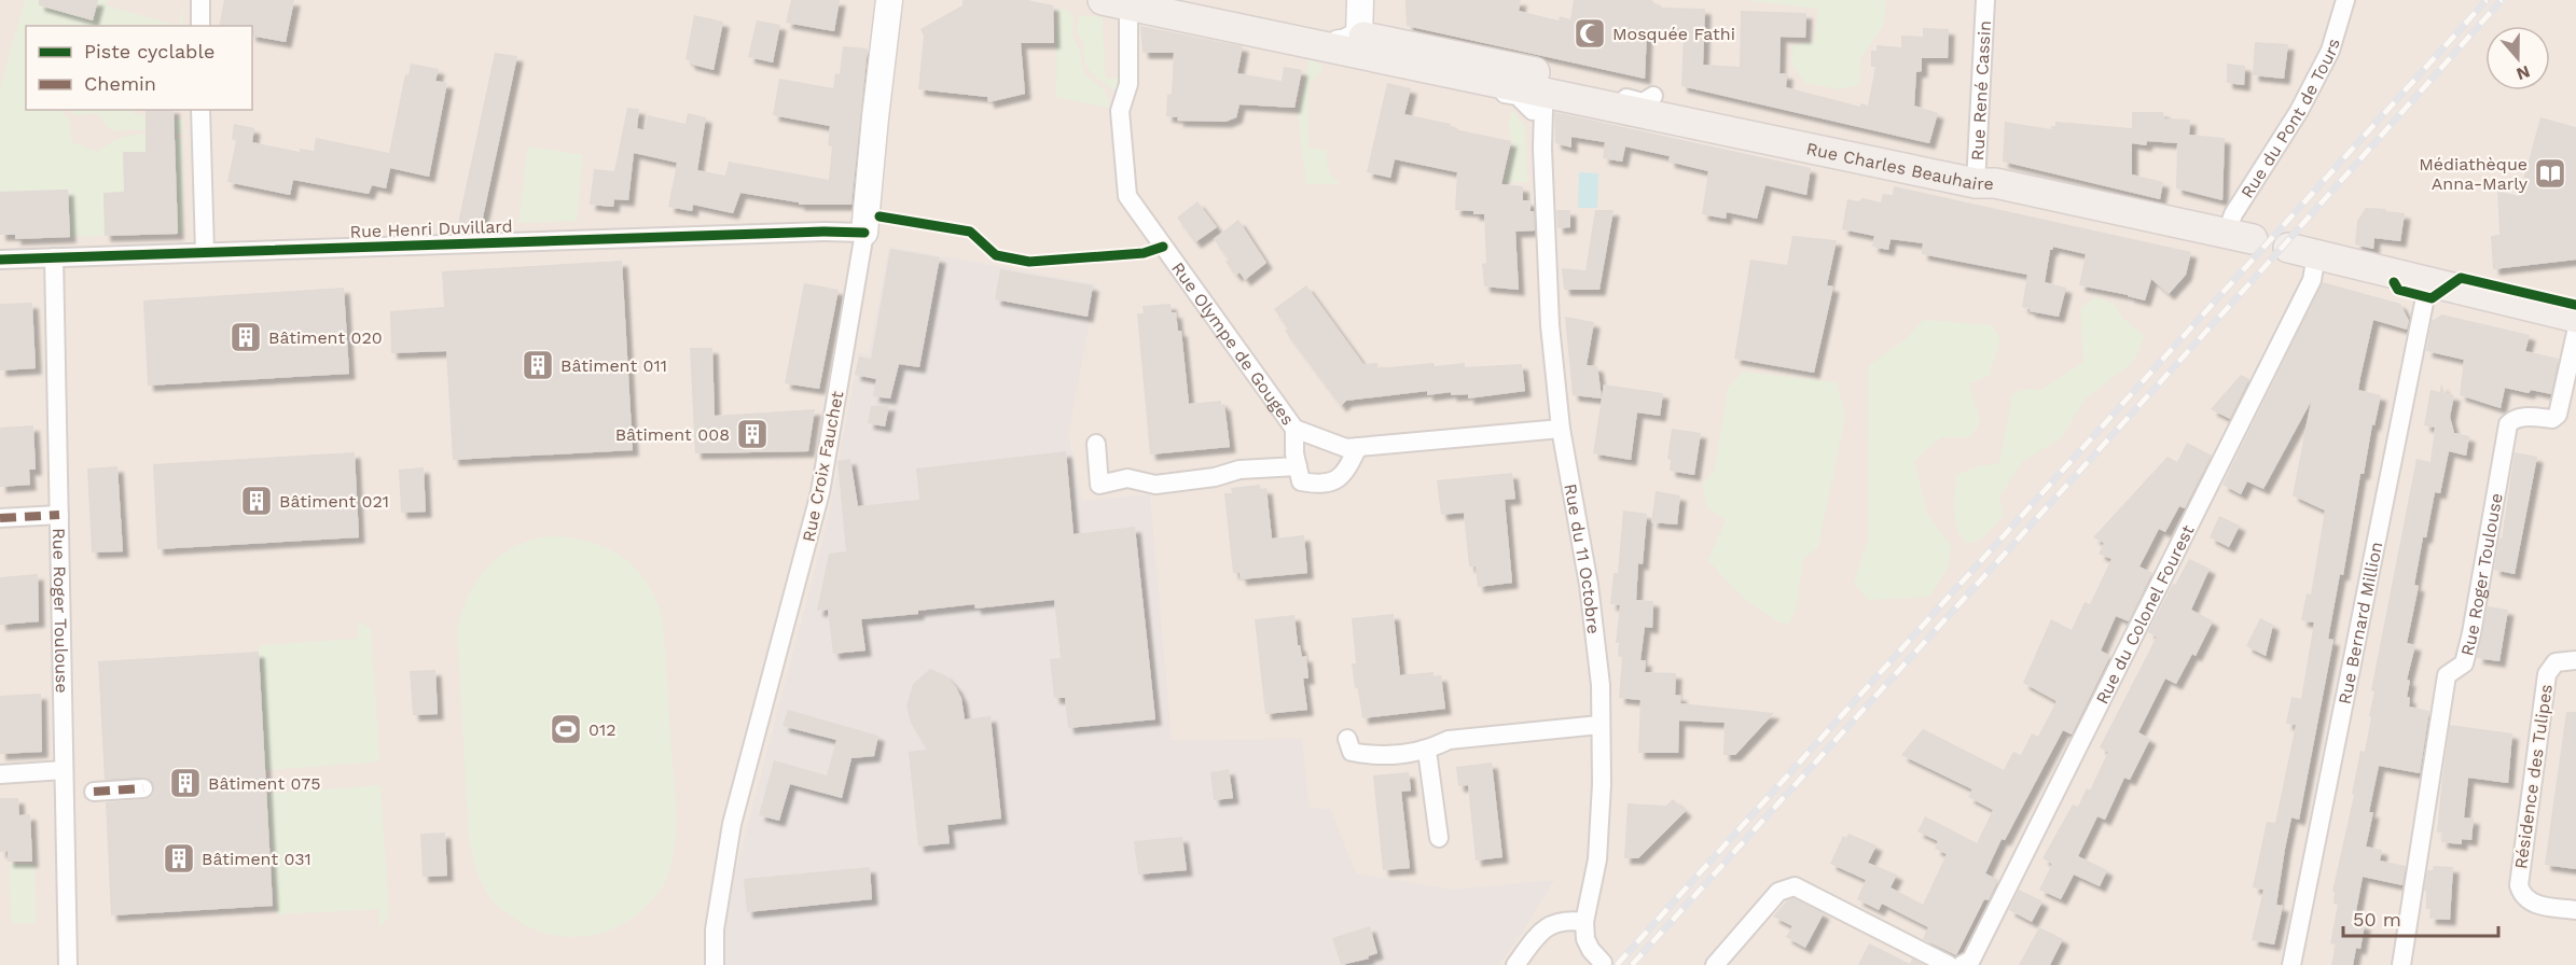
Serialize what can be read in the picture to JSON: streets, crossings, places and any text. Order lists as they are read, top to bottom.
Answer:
{
  "streets": {
    "main road": ["Rue Charles Beauhaire", "Rue Croix Fauchet"],
    "street": [
      "Rue René Cassin",
      "Rue du Pont de Tours",
      "Rue Henri Duvillard",
      "Rue Olympe de Gouges",
      "Rue du 11 Octobre",
      "Rue Roger Toulouse",
      "Rue du Colonel Fourest",
      "Rue Bernard Million",
      "Résidence des Tulipes"
    ]
  },
  "crossings": [
    ["Rue René Cassin", "Rue Charles Beauhaire"],
    ["Rue du Pont de Tours", "Rue Charles Beauhaire"],
    ["Rue Charles Beauhaire", "Rue du 11 Octobre"],
    ["Rue Henri Duvillard", "Rue Croix Fauchet"],
    ["Rue Henri Duvillard", "Rue Roger Toulouse"],
    ["Rue Olympe de Gouges", "Rue du 11 Octobre"]
  ],
  "places": {
    "mosque": ["Mosquée Fathi"],
    "library": ["Médiathèque Anna-Marly"],
    "building": [
      "Bâtiment 020",
      "Bâtiment 011",
      "Bâtiment 008",
      "Bâtiment 021",
      "Bâtiment 075",
      "Bâtiment 031"
    ],
    "sports": ["012"]
  },
  "legend": ["Piste cyclable", "Chemin"],
  "scale_bar": "50 m",
  "north": "bottom"
}
